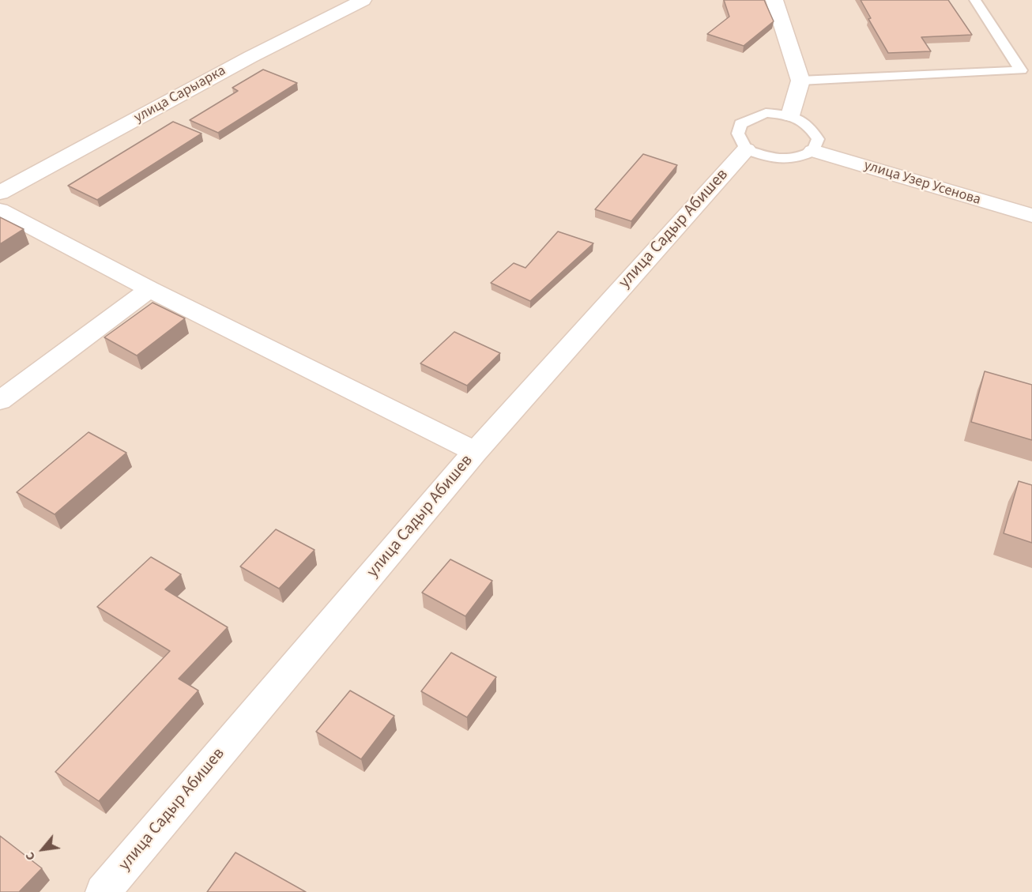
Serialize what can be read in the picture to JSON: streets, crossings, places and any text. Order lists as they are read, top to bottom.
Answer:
{
  "streets": {
    "street": ["улица Сарыарка", "улица Узер Усенова", "улица Садыр Абишев"]
  },
  "crossings": [
    ["улица Узер Усенова", "улица Садыр Абишев"]
  ],
  "north": "bottom left"
}
